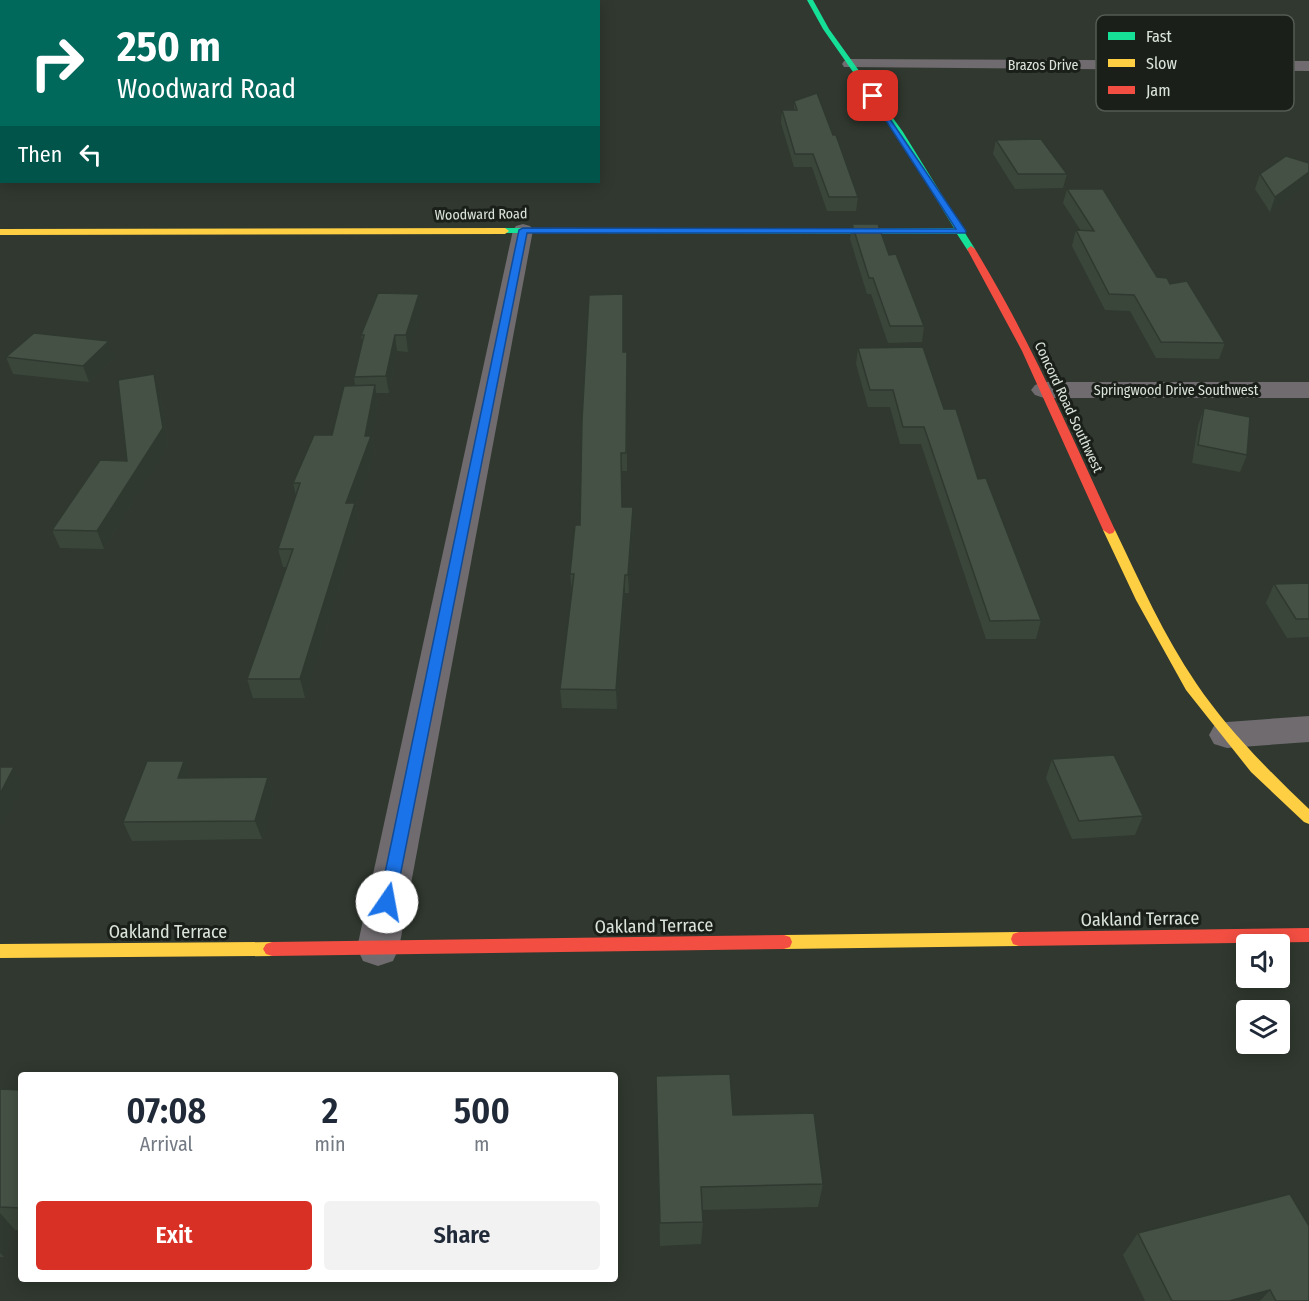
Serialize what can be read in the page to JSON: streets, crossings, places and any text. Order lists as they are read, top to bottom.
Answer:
{
  "streets": {
    "street": [
      "Brazos Drive",
      "Woodward Road",
      "Springwood Drive Southwest",
      "Concord Road Southwest",
      "Oakland Terrace"
    ]
  },
  "crossings": [
    ["Brazos Drive", "Concord Road Southwest"],
    ["Woodward Road", "Concord Road Southwest"],
    ["Springwood Drive Southwest", "Concord Road Southwest"]
  ],
  "legend": ["Fast", "Slow", "Jam"],
  "page": {
    "turn": ["250 m", "Woodward Road"],
    "then": "Then",
    "eta": [
      "07:08",
      "Arrival",
      "2",
      "min",
      "500",
      "m"
    ],
    "buttons": ["Exit", "Share"]
  }
}
